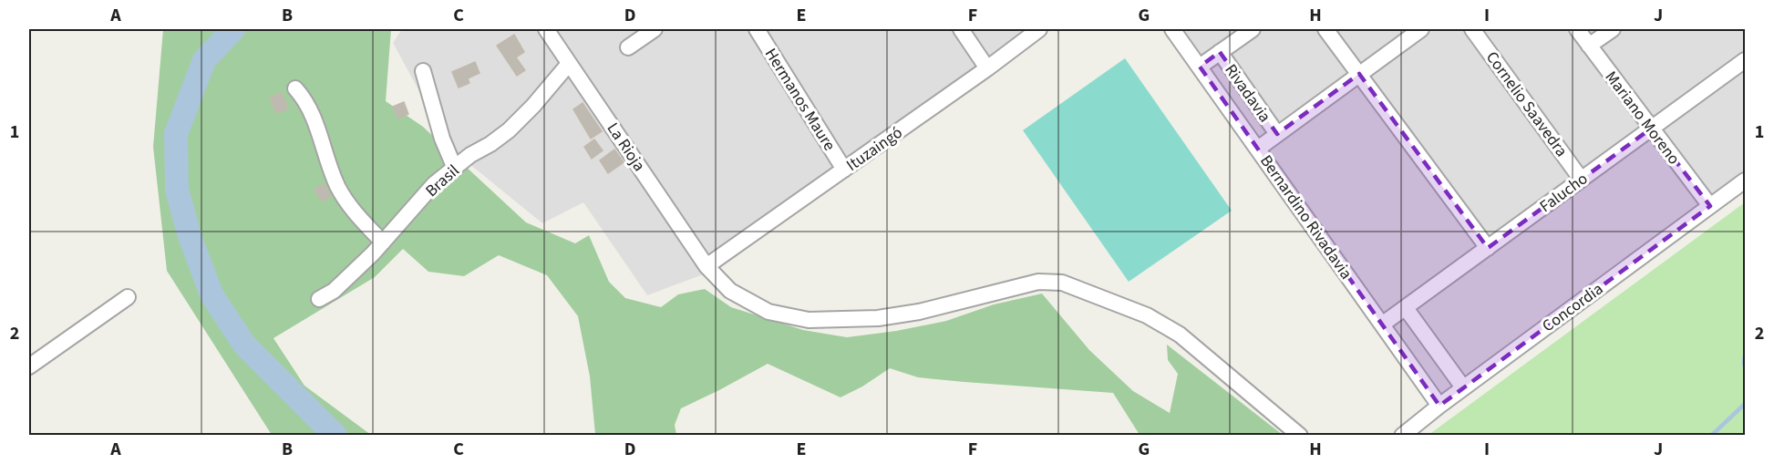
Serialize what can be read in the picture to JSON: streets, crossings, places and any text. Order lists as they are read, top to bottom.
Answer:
{
  "streets": {
    "street": [
      "Rivadavia",
      "Hermanos Maure",
      "Cornelio Saavedra",
      "Mariano Moreno",
      "La Rioja",
      "Ituzaingó",
      "Brasil",
      "Falucho",
      "Bernardino Rivadavia",
      "Concordia"
    ]
  },
  "crossings": [
    ["Hermanos Maure", "Ituzaingó"],
    ["Cornelio Saavedra", "Falucho"],
    ["Mariano Moreno", "Falucho"],
    ["Mariano Moreno", "Concordia"],
    ["La Rioja", "Ituzaingó"],
    ["La Rioja", "Brasil"],
    ["Falucho", "Bernardino Rivadavia"],
    ["Bernardino Rivadavia", "Concordia"]
  ],
  "grid": {
    "columns": [
      "A",
      "B",
      "C",
      "D",
      "E",
      "F",
      "G",
      "H",
      "I",
      "J"
    ],
    "rows": ["1", "2"]
  }
}
